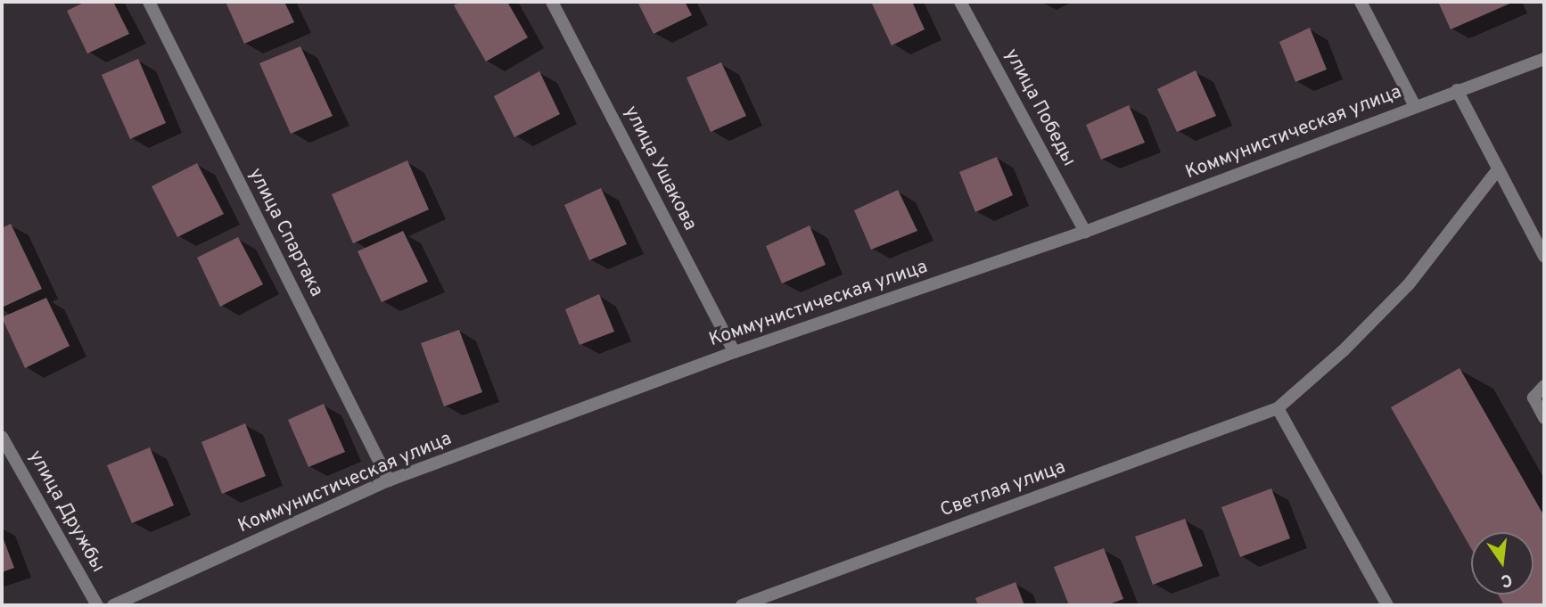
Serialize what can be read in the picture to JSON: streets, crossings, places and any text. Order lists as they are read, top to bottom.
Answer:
{
  "streets": {
    "street": [
      "улица Победы",
      "Коммунистическая улица",
      "улица Ушакова",
      "улица Спартака",
      "Светлая улица",
      "улица Дружбы"
    ]
  },
  "crossings": [
    ["улица Победы", "Коммунистическая улица"],
    ["Коммунистическая улица", "улица Ушакова"],
    ["Коммунистическая улица", "улица Спартака"]
  ],
  "north": "bottom"
}
